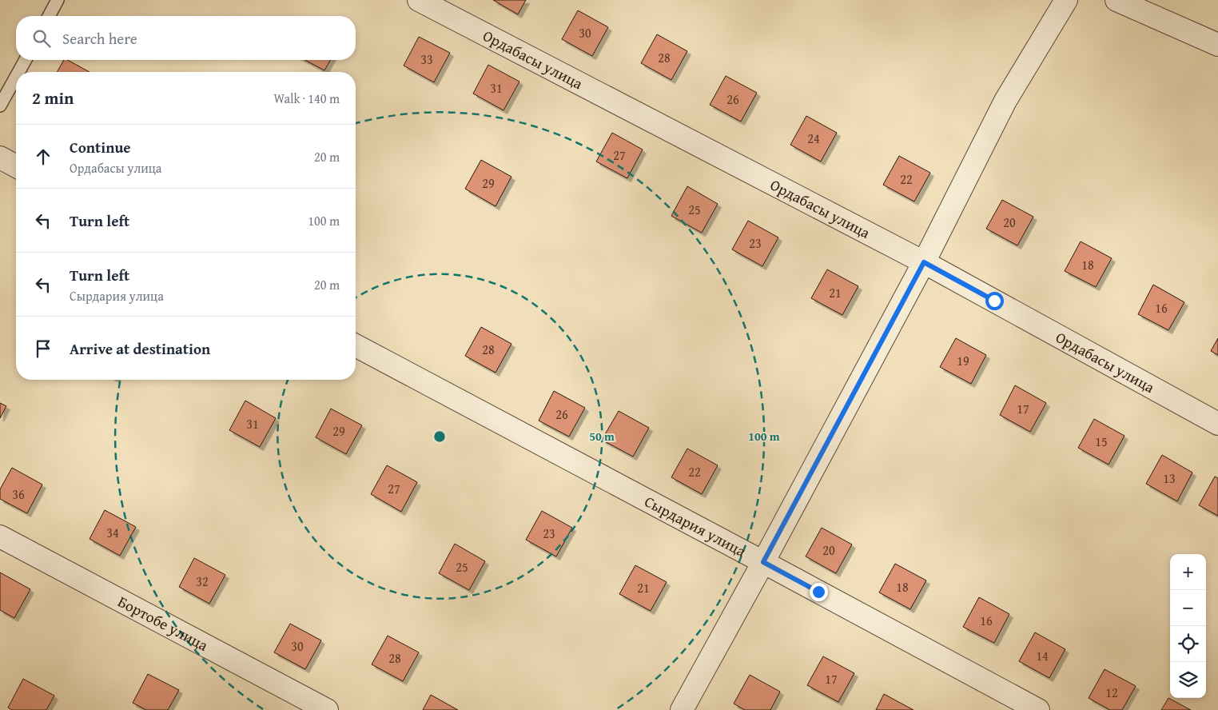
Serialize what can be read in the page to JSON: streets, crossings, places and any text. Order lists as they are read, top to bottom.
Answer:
{
  "streets": {
    "street": ["Ордабасы улица", "Сырдария улица", "Бортобе улица"]
  },
  "house_numbers": [
    "30",
    "28",
    "33",
    "31",
    "26",
    "24",
    "27",
    "22",
    "29",
    "25",
    "20",
    "23",
    "18",
    "21",
    "16",
    "28",
    "19",
    "17",
    "26",
    "31",
    "29",
    "15",
    "22",
    "13",
    "27",
    "36",
    "34",
    "23",
    "20",
    "25",
    "32",
    "18",
    "21",
    "16",
    "30",
    "14",
    "28",
    "17",
    "12"
  ],
  "page": {
    "search": "Search here",
    "heading": ["2 min", "Walk · 140 m"],
    "list": [
      ["Continue", "Ордабасы улица", "20 m"],
      ["Turn left", "100 m"],
      ["Turn left", "Сырдария улица", "20 m"],
      "Arrive at destination"
    ],
    "map_buttons": ["+", "−"]
  },
  "rings": ["50 m", "100 m"]
}
